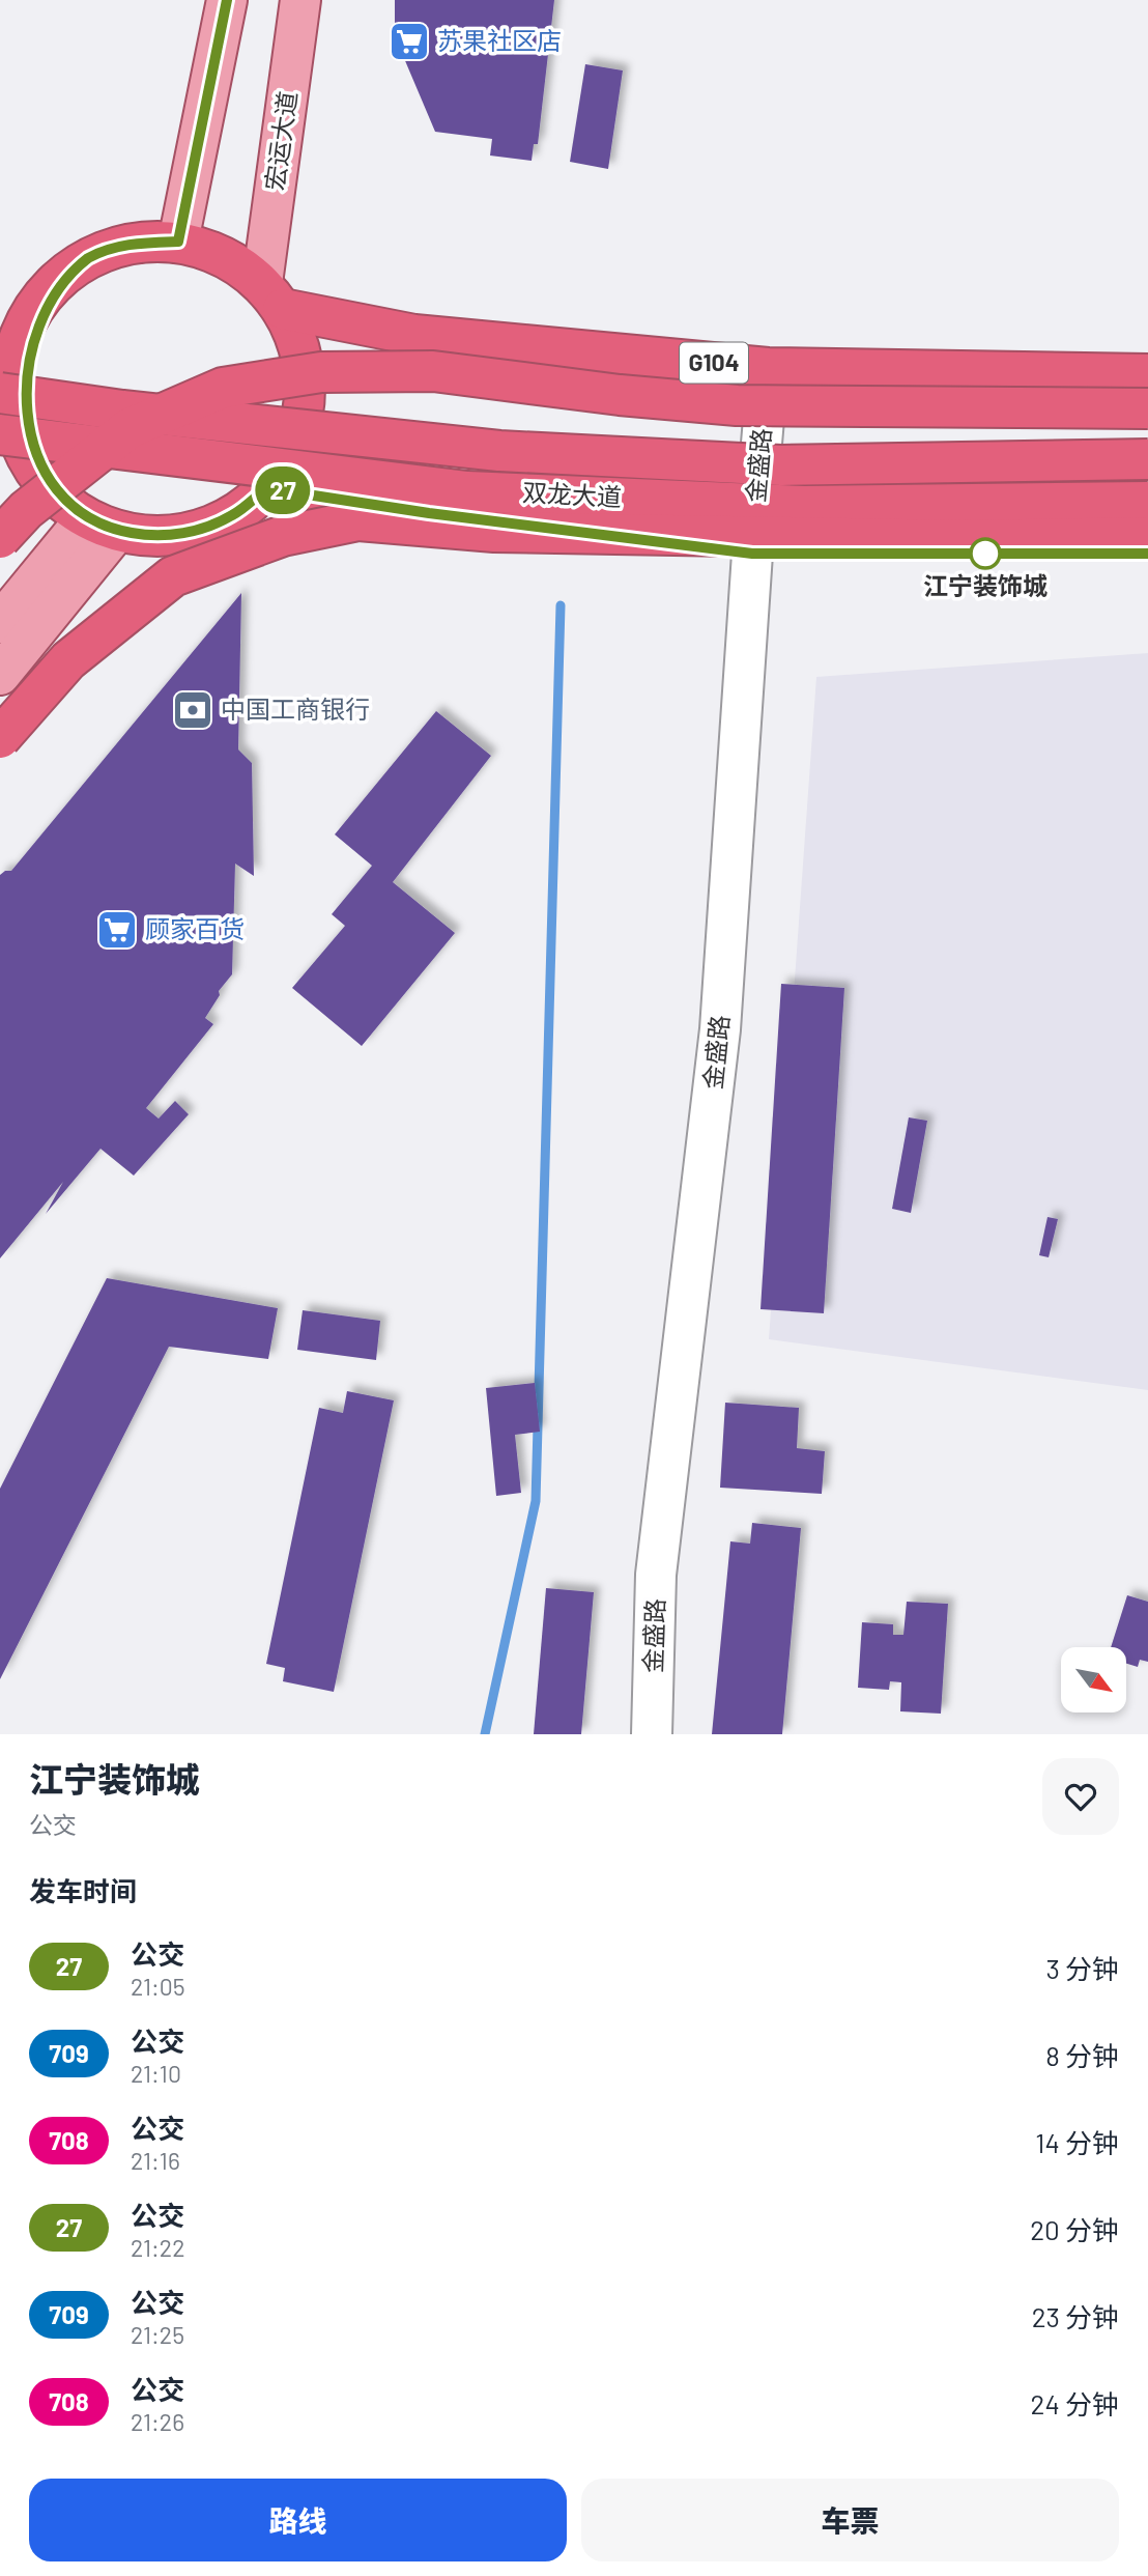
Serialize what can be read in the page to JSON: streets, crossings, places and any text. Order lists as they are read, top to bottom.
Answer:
{
  "streets": {
    "highway": ["G104", "双龙大道"],
    "main road": ["宏运大道"],
    "street": ["金盛路"]
  },
  "crossings": [
    ["宏运大道", "G104"],
    ["G104", "金盛路"],
    ["金盛路", "双龙大道"]
  ],
  "places": {
    "supermarket": ["苏果社区店", "顾家百货"],
    "other": ["江宁装饰城"],
    "bank": ["中国工商银行"]
  },
  "lines": ["bus line 27"],
  "north": "bottom right",
  "page": {
    "on_map": "27",
    "heading": [
      ["江宁装饰城", "公交"],
      "发车时间"
    ],
    "list": [
      {
        "mark": "27",
        "name": "公交",
        "note": "21:05",
        "value": "3 分钟"
      },
      {
        "mark": "709",
        "name": "公交",
        "note": "21:10",
        "value": "8 分钟"
      },
      {
        "mark": "708",
        "name": "公交",
        "note": "21:16",
        "value": "14 分钟"
      },
      {
        "mark": "27",
        "name": "公交",
        "note": "21:22",
        "value": "20 分钟"
      },
      {
        "mark": "709",
        "name": "公交",
        "note": "21:25",
        "value": "23 分钟"
      },
      {
        "mark": "708",
        "name": "公交",
        "note": "21:26",
        "value": "24 分钟"
      }
    ],
    "buttons": ["路线", "车票"]
  }
}
